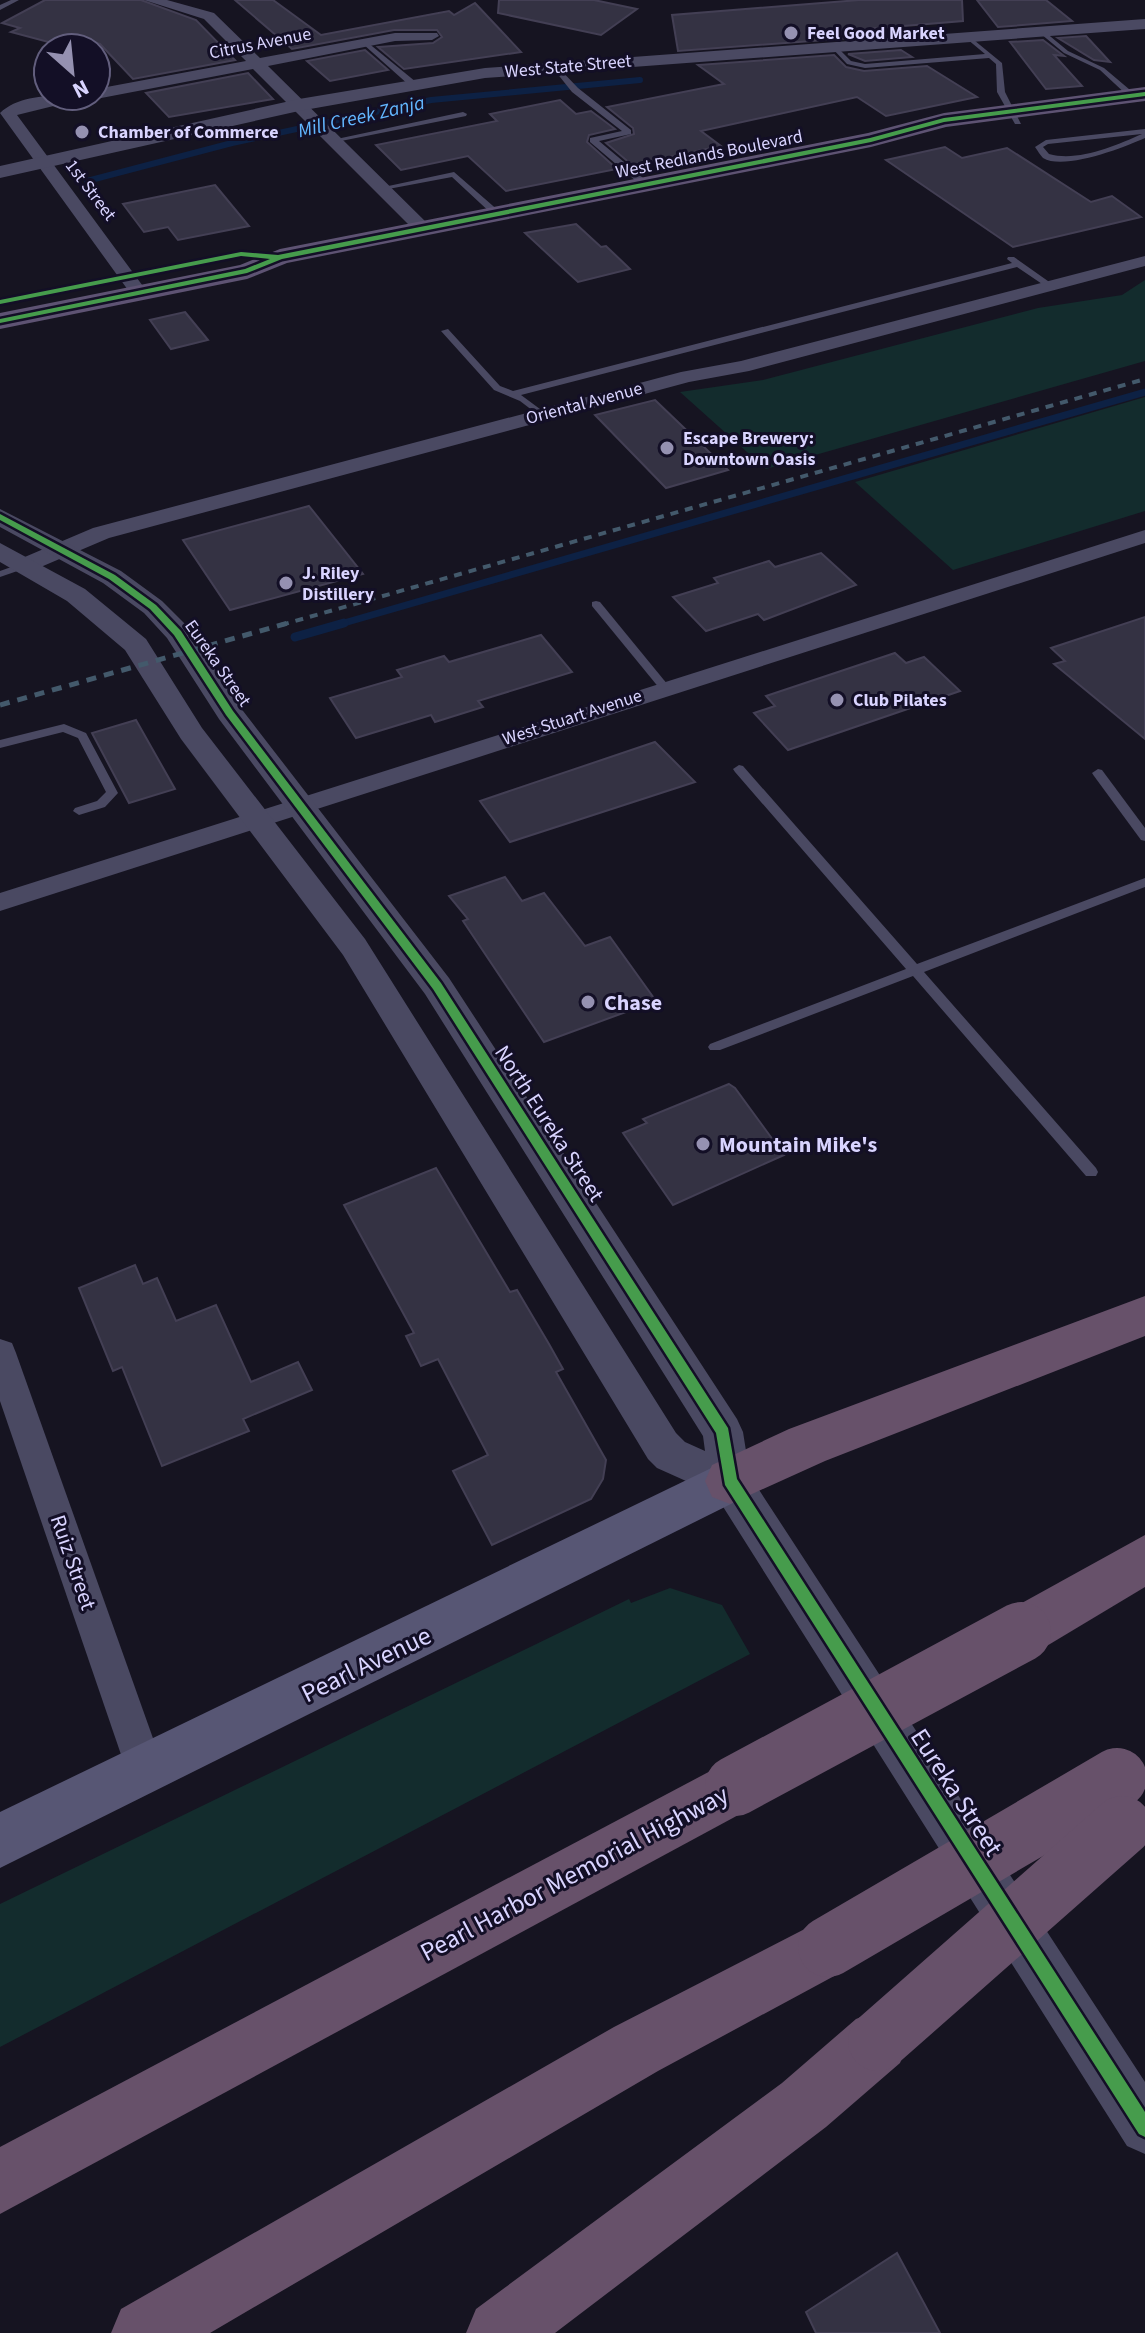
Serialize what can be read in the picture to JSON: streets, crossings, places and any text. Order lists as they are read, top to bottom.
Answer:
{
  "streets": {
    "highway": ["Pearl Harbor Memorial Highway"],
    "main road": ["West Redlands Boulevard", "Pearl Avenue"],
    "street": [
      "Citrus Avenue",
      "West State Street",
      "1st Street",
      "Oriental Avenue",
      "Eureka Street",
      "West Stuart Avenue",
      "North Eureka Street",
      "Ruiz Street"
    ]
  },
  "crossings": [
    ["West State Street", "1st Street"],
    ["West Redlands Boulevard", "1st Street"],
    ["Oriental Avenue", "Eureka Street"],
    ["Eureka Street", "West Stuart Avenue"],
    ["Eureka Street", "North Eureka Street"],
    ["Eureka Street", "Pearl Avenue"],
    ["West Stuart Avenue", "North Eureka Street"],
    ["North Eureka Street", "Pearl Avenue"],
    ["Ruiz Street", "Pearl Avenue"]
  ],
  "water": ["Mill Creek Zanja"],
  "places": [
    "Feel Good Market",
    "Chamber of Commerce",
    "Escape Brewery: Downtown Oasis",
    "J. Riley Distillery",
    "Club Pilates",
    "Chase",
    "Mountain Mike's"
  ],
  "north": "bottom right"
}
